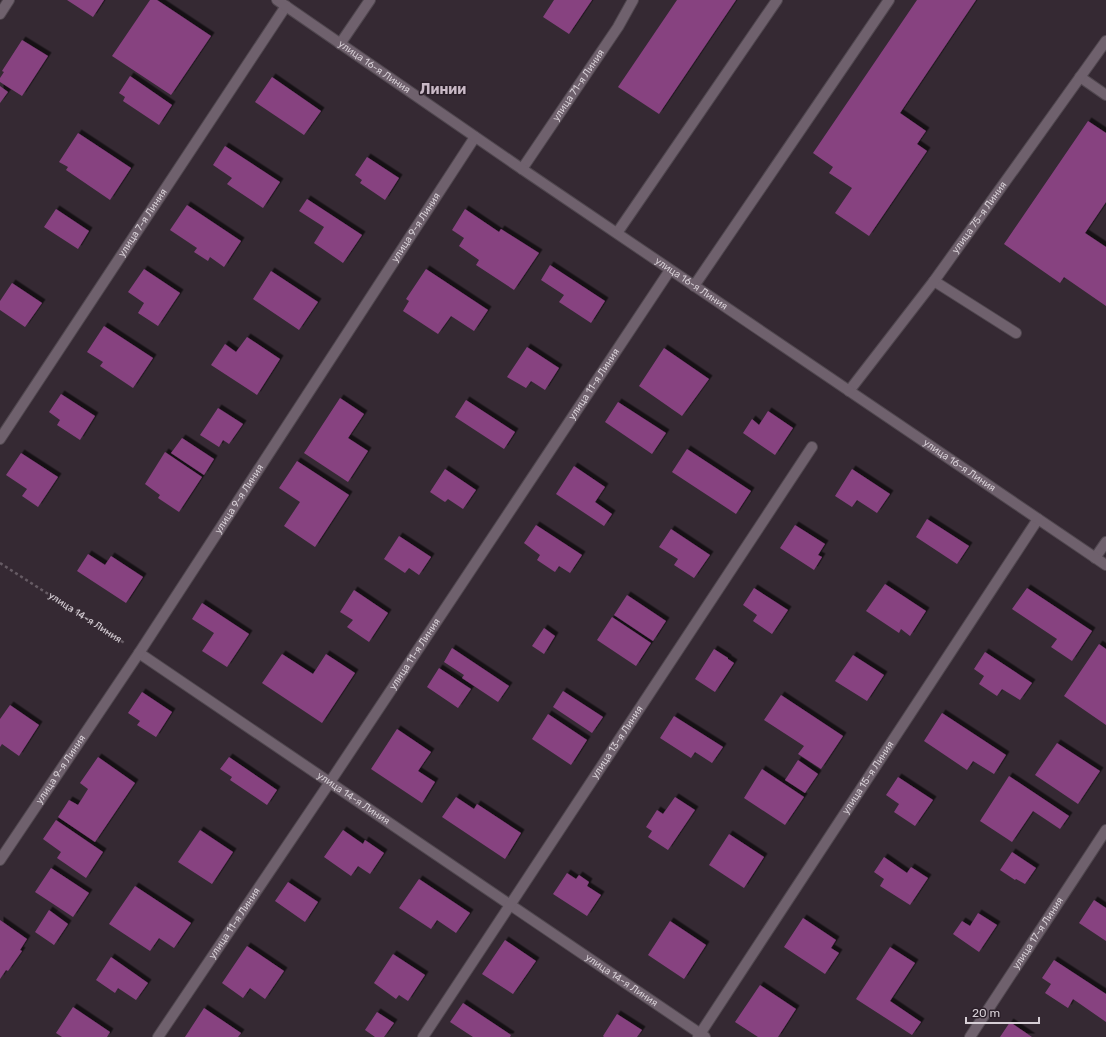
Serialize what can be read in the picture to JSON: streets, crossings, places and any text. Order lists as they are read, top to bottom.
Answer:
{
  "streets": {
    "street": [
      "улица 16-я Линия",
      "улица 71-я Линия",
      "улица 75-я Линия",
      "улица 7-я Линия",
      "улица 9-я Линия",
      "улица 11-я Линия",
      "улица 14-я Линия",
      "улица 13-я Линия",
      "улица 15-я Линия",
      "улица 17-я Линия"
    ]
  },
  "crossings": [
    ["улица 16-я Линия", "улица 71-я Линия"],
    ["улица 16-я Линия", "улица 75-я Линия"],
    ["улица 16-я Линия", "улица 7-я Линия"],
    ["улица 16-я Линия", "улица 9-я Линия"],
    ["улица 16-я Линия", "улица 11-я Линия"],
    ["улица 16-я Линия", "улица 15-я Линия"],
    ["улица 9-я Линия", "улица 14-я Линия"],
    ["улица 11-я Линия", "улица 14-я Линия"],
    ["улица 14-я Линия", "улица 13-я Линия"],
    ["улица 14-я Линия", "улица 15-я Линия"]
  ],
  "districts": ["Линии"],
  "scale_bar": "20 m"
}
